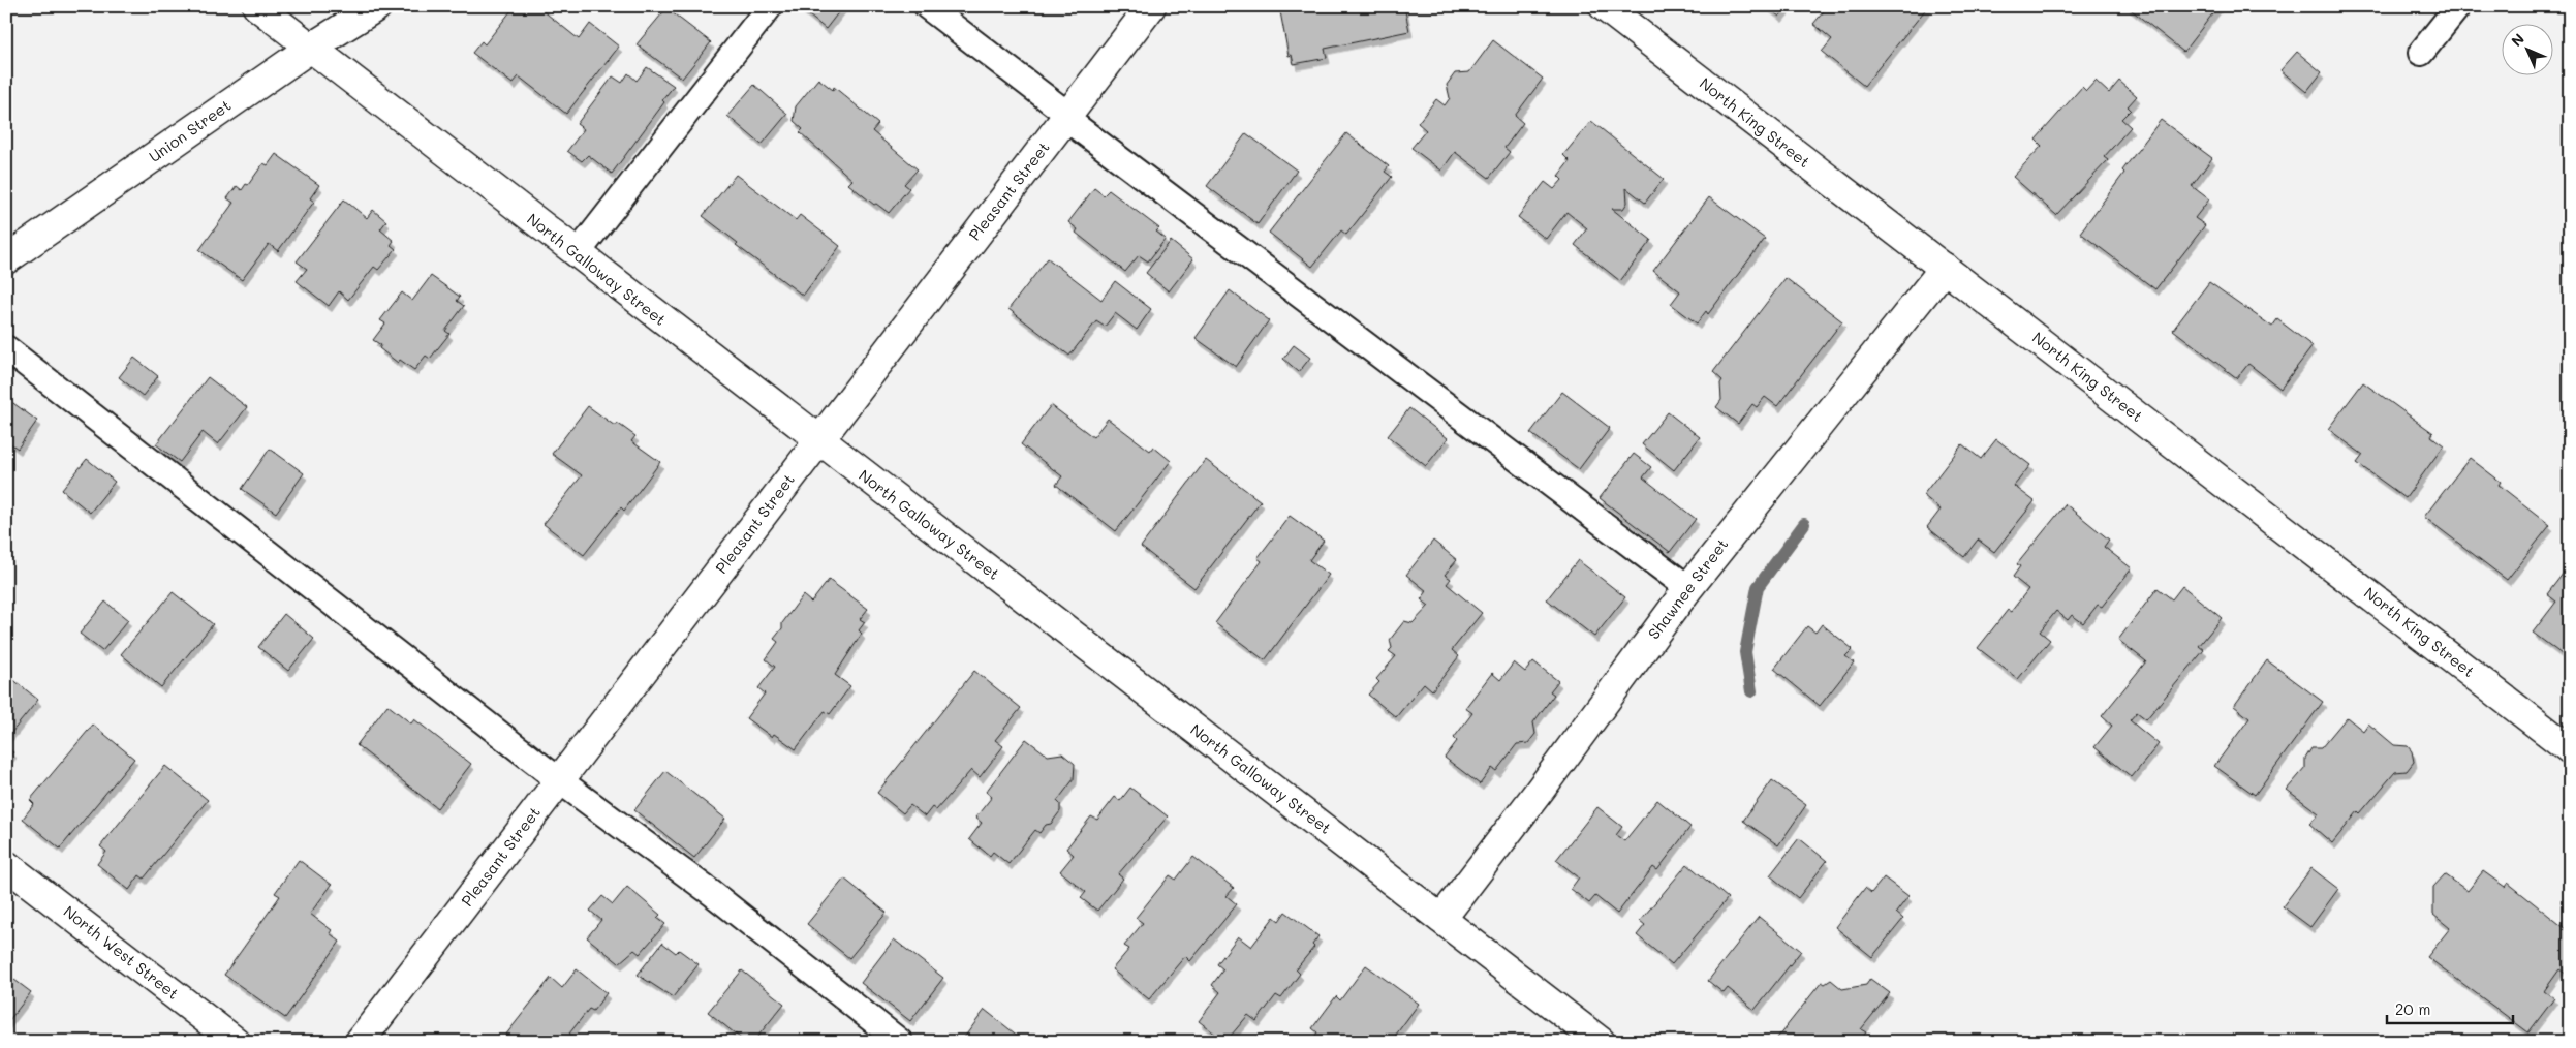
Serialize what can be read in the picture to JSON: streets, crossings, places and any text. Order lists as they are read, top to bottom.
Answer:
{
  "streets": {
    "street": [
      "North King Street",
      "Union Street",
      "Pleasant Street",
      "North Galloway Street",
      "Shawnee Street",
      "North West Street"
    ]
  },
  "crossings": [
    ["North King Street", "Shawnee Street"],
    ["Union Street", "North Galloway Street"],
    ["Pleasant Street", "North Galloway Street"],
    ["North Galloway Street", "Shawnee Street"]
  ],
  "scale_bar": "20 m",
  "north": "top left"
}
